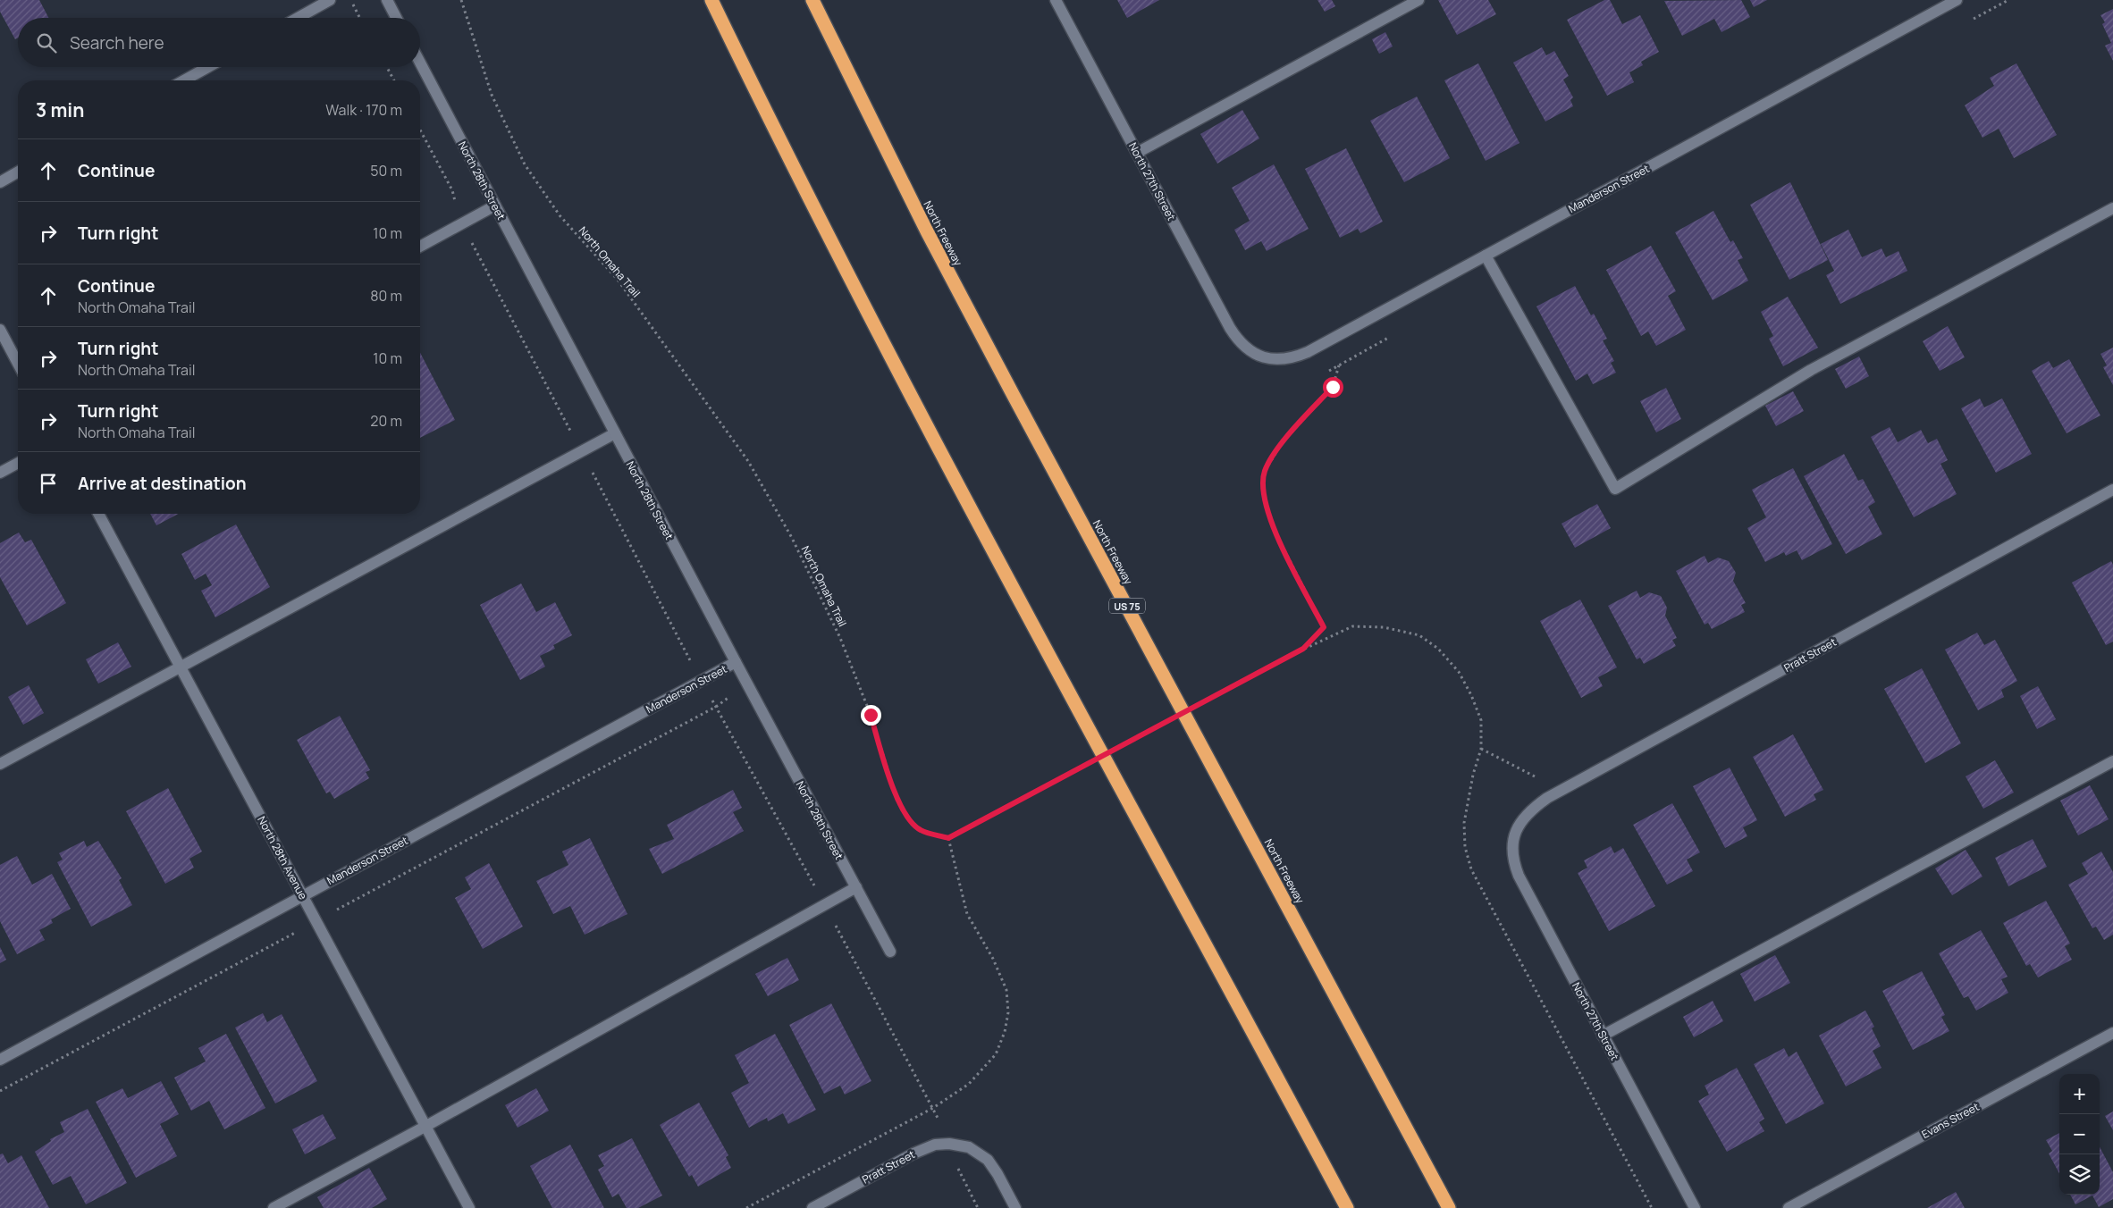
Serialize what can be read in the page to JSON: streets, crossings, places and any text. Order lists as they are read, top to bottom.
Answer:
{
  "streets": {
    "highway": ["North Freeway", "US 75"],
    "street": [
      "North 28th Street",
      "North 27th Street",
      "Manderson Street",
      "Pratt Street",
      "North 28th Avenue",
      "Evans Street"
    ],
    "path": ["North Omaha Trail"]
  },
  "crossings": [
    ["North 28th Street", "Manderson Street"],
    ["North 27th Street", "Manderson Street"],
    ["North 27th Street", "Pratt Street"],
    ["Manderson Street", "North 28th Avenue"]
  ],
  "page": {
    "search": "Search here",
    "heading": ["3 min", "Walk · 170 m"],
    "list": [
      ["Continue", "50 m"],
      ["Turn right", "10 m"],
      ["Continue", "North Omaha Trail", "80 m"],
      ["Turn right", "North Omaha Trail", "10 m"],
      ["Turn right", "North Omaha Trail", "20 m"],
      "Arrive at destination"
    ],
    "map_buttons": ["+", "−"]
  }
}
